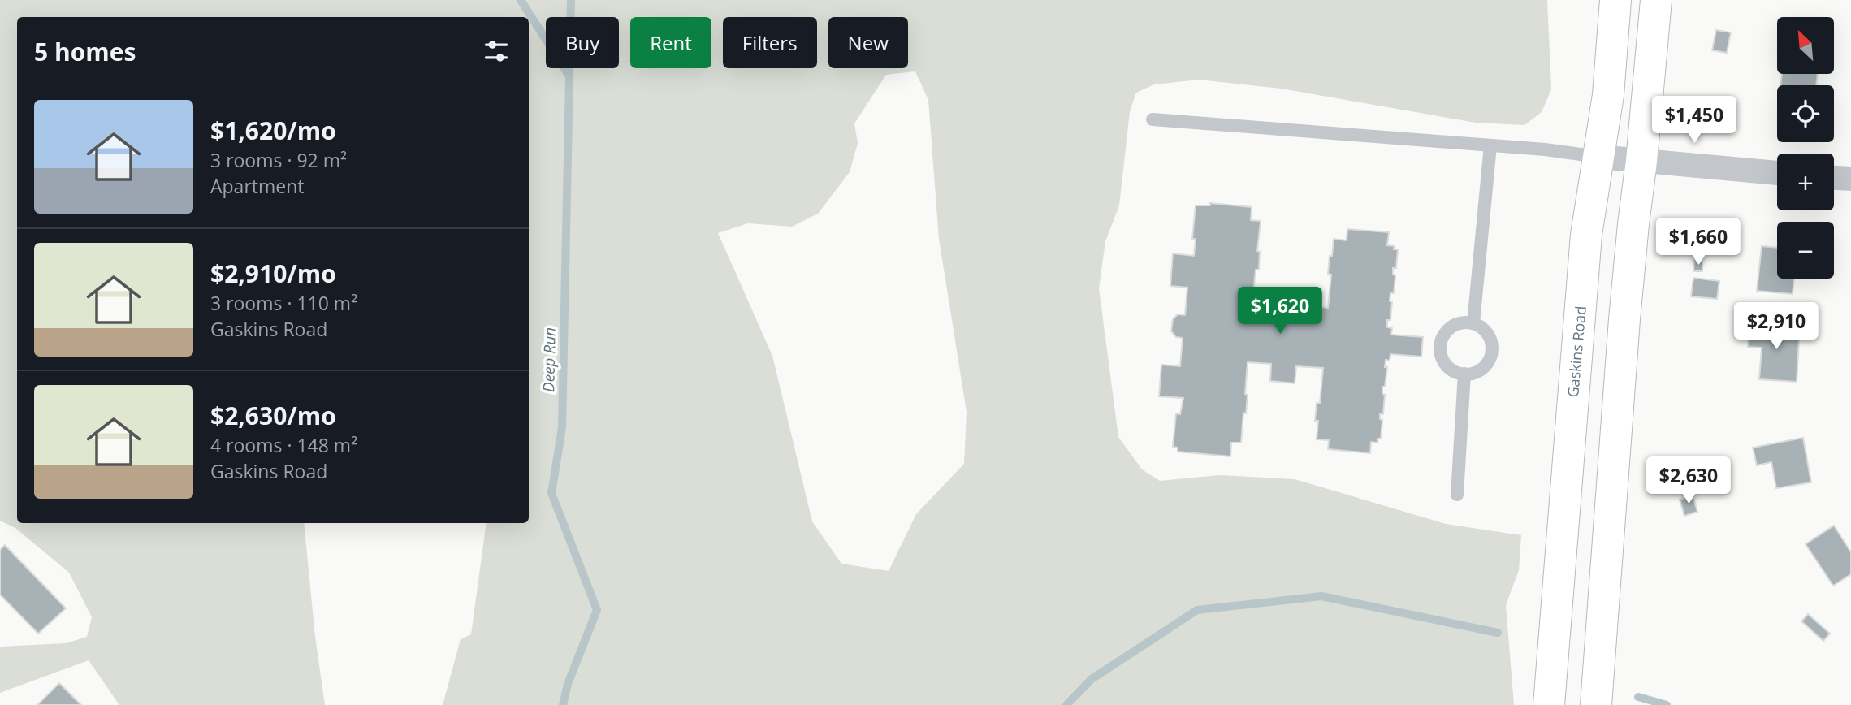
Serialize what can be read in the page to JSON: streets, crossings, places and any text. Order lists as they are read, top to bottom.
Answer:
{
  "streets": {
    "main road": ["Gaskins Road"]
  },
  "water": ["Deep Run"],
  "north": "top left",
  "page": {
    "map_buttons": ["+", "−"],
    "chip": [
      "Buy",
      "Rent",
      "Filters",
      "New"
    ],
    "heading": "5 homes",
    "list": [
      {
        "name": "$1,620/mo",
        "note": "3 rooms · 92 m² · Apartment"
      },
      {
        "name": "$2,910/mo",
        "note": "3 rooms · 110 m² · Gaskins Road"
      },
      {
        "name": "$2,630/mo",
        "note": "4 rooms · 148 m² · Gaskins Road"
      }
    ],
    "price": [
      "$1,450",
      "$1,660",
      "$1,620",
      "$2,910",
      "$2,630"
    ]
  }
}
